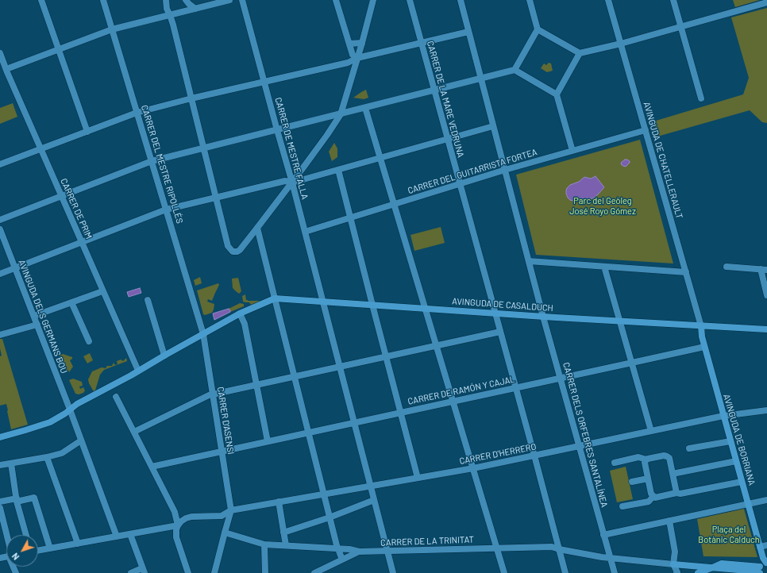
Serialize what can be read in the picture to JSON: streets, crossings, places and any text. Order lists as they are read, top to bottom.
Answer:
{
  "streets": {
    "main road": ["AVINGUDA DE CASALDUCH", "AVINGUDA DE BORRIANA"],
    "street": [
      "CARRER DE LA MARE VEDRUNA",
      "CARRER DE MESTRE FALLA",
      "AVINGUDA DE CHATELLERAULT",
      "CARRER DEL MESTRE RIPOLLÉS",
      "CARRER DEL GUITARRISTA FORTEA",
      "CARRER DE PRIM",
      "AVINGUDA DELS GERMANS BOU",
      "CARRER DE RAMÓN Y CAJAL",
      "CARRER D'ASENSI",
      "CARRER DELS ORFEBRES SANTALÍNEA",
      "CARRER D'HERRERO",
      "CARRER DE LA TRINITAT"
    ]
  },
  "crossings": [
    ["CARRER DE LA MARE VEDRUNA", "CARRER DEL GUITARRISTA FORTEA"],
    ["CARRER DE LA MARE VEDRUNA", "AVINGUDA DE CASALDUCH"],
    ["CARRER DE LA MARE VEDRUNA", "CARRER DE RAMÓN Y CAJAL"],
    ["CARRER DE LA MARE VEDRUNA", "CARRER D'HERRERO"],
    ["CARRER DE LA MARE VEDRUNA", "CARRER DE LA TRINITAT"],
    ["CARRER DE MESTRE FALLA", "CARRER DEL GUITARRISTA FORTEA"],
    ["CARRER DE MESTRE FALLA", "AVINGUDA DE CASALDUCH"],
    ["CARRER DE MESTRE FALLA", "CARRER DE RAMÓN Y CAJAL"],
    ["CARRER DE MESTRE FALLA", "CARRER D'HERRERO"],
    ["CARRER DE MESTRE FALLA", "CARRER DE LA TRINITAT"],
    ["AVINGUDA DE CHATELLERAULT", "CARRER DEL GUITARRISTA FORTEA"],
    ["AVINGUDA DE CHATELLERAULT", "AVINGUDA DE CASALDUCH"],
    ["AVINGUDA DE CHATELLERAULT", "AVINGUDA DE BORRIANA"],
    ["CARRER DEL MESTRE RIPOLLÉS", "AVINGUDA DE CASALDUCH"],
    ["CARRER DEL MESTRE RIPOLLÉS", "CARRER D'ASENSI"],
    ["CARRER DEL GUITARRISTA FORTEA", "CARRER DELS ORFEBRES SANTALÍNEA"],
    ["CARRER DE PRIM", "AVINGUDA DE CASALDUCH"],
    ["AVINGUDA DE CASALDUCH", "AVINGUDA DELS GERMANS BOU"],
    ["AVINGUDA DE CASALDUCH", "CARRER D'ASENSI"],
    ["AVINGUDA DE CASALDUCH", "CARRER DELS ORFEBRES SANTALÍNEA"],
    ["AVINGUDA DE CASALDUCH", "AVINGUDA DE BORRIANA"],
    ["CARRER DE RAMÓN Y CAJAL", "CARRER D'ASENSI"],
    ["CARRER DE RAMÓN Y CAJAL", "CARRER DELS ORFEBRES SANTALÍNEA"],
    ["CARRER DE RAMÓN Y CAJAL", "AVINGUDA DE BORRIANA"],
    ["CARRER D'ASENSI", "CARRER D'HERRERO"],
    ["CARRER DELS ORFEBRES SANTALÍNEA", "CARRER D'HERRERO"],
    ["CARRER DELS ORFEBRES SANTALÍNEA", "CARRER DE LA TRINITAT"],
    ["AVINGUDA DE BORRIANA", "CARRER D'HERRERO"]
  ],
  "parks": ["Parc del Geòleg José Royo Gómez", "Plaça del Botànic Calduch"],
  "north": "bottom left"
}
